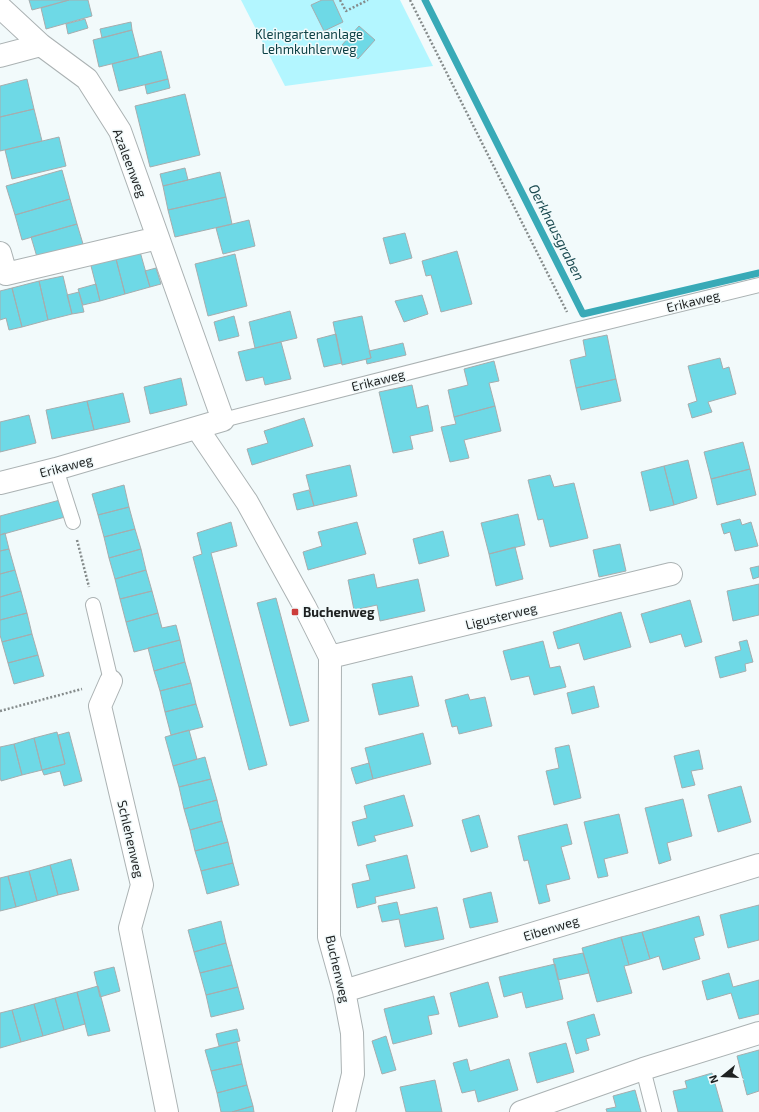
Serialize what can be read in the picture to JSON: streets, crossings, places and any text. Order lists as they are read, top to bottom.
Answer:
{
  "streets": {
    "street": [
      "Azaleenweg",
      "Erikaweg",
      "Ligusterweg",
      "Schlehenweg",
      "Eibenweg",
      "Buchenweg"
    ]
  },
  "crossings": [
    ["Azaleenweg", "Erikaweg"],
    ["Erikaweg", "Buchenweg"],
    ["Ligusterweg", "Buchenweg"],
    ["Eibenweg", "Buchenweg"]
  ],
  "water": ["Oerkhausgraben"],
  "parks": ["Kleingartenanlage Lehmkuhlerweg"],
  "places": {
    "transit": ["Buchenweg"]
  },
  "north": "left"
}
